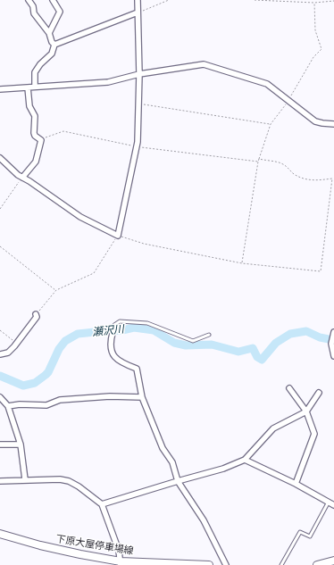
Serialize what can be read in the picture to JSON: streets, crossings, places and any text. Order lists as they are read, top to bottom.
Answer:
{
  "streets": {
    "main road": ["下原大屋停車場線"]
  },
  "water": ["瀬沢川"]
}
